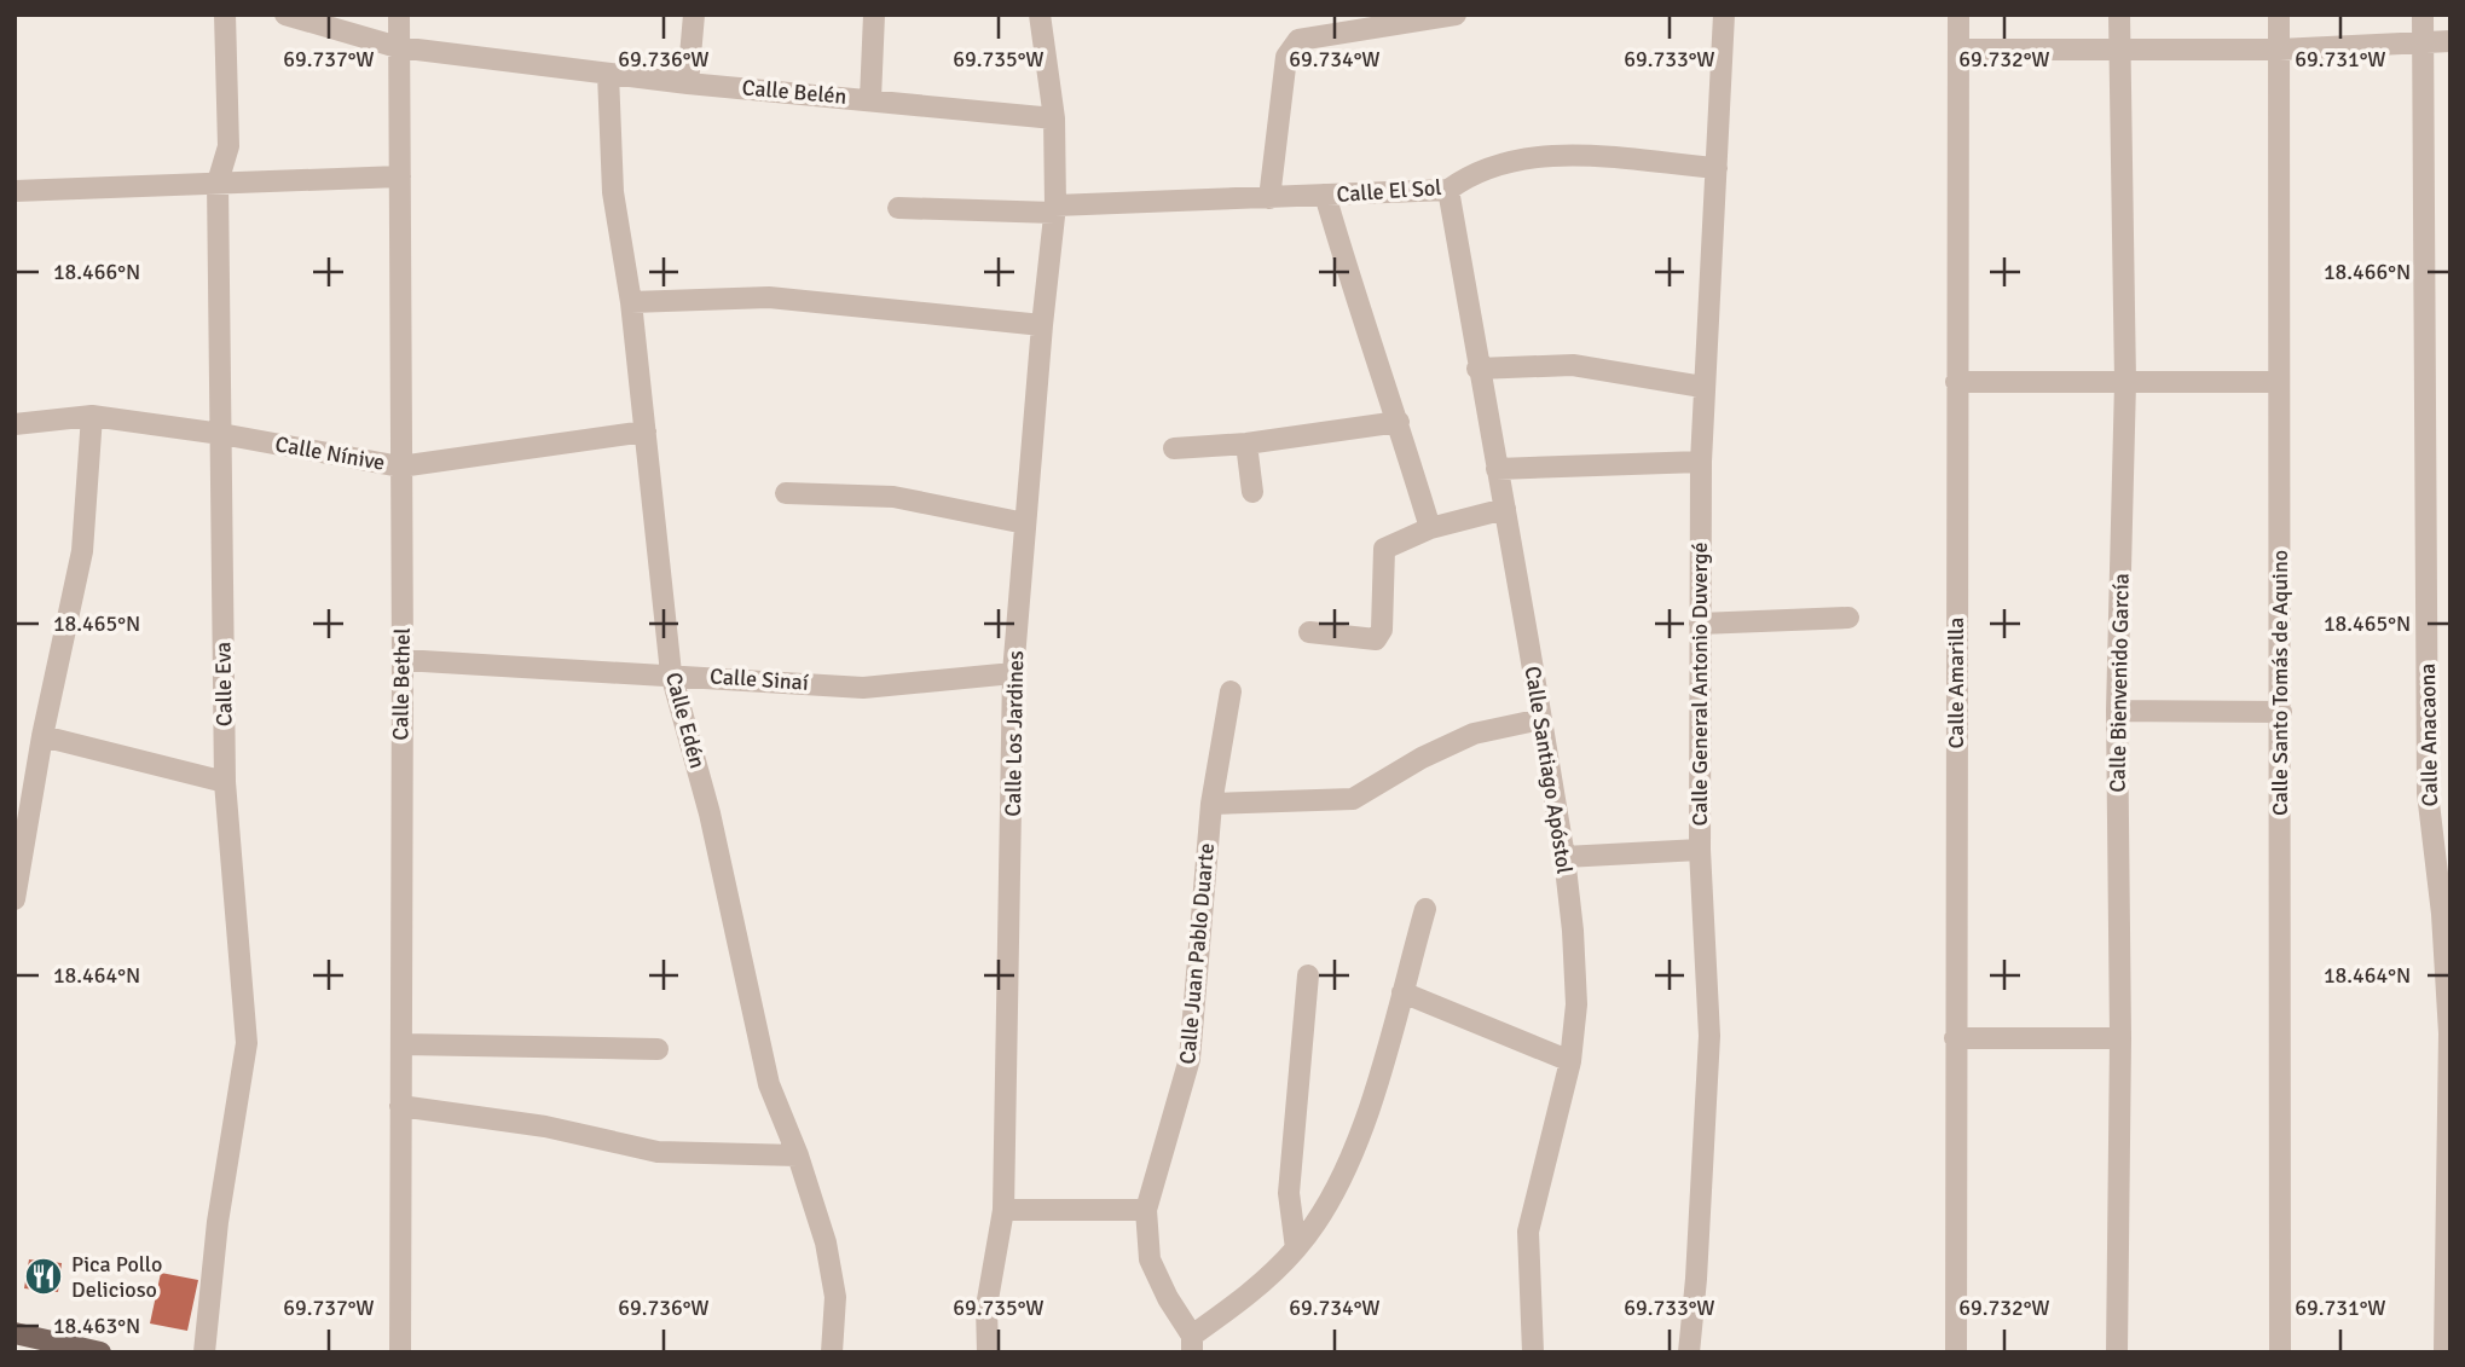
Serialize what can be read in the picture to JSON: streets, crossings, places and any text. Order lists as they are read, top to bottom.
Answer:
{
  "streets": {
    "street": [
      "Calle Belén",
      "Calle El Sol",
      "Calle Nínive",
      "Calle Sinaí",
      "Calle Amarilla",
      "Calle Bienvenido García",
      "Calle Santo Tomás de Aquino",
      "Calle Eva",
      "Calle Bethel",
      "Calle General Antonio Duvergé",
      "Calle Edén",
      "Calle Los Jardines",
      "Calle Anacaona",
      "Calle Santiago Apóstol",
      "Calle Juan Pablo Duarte"
    ]
  },
  "crossings": [
    ["Calle Belén", "Calle Bethel"],
    ["Calle Belén", "Calle Edén"],
    ["Calle Belén", "Calle Los Jardines"],
    ["Calle El Sol", "Calle General Antonio Duvergé"],
    ["Calle El Sol", "Calle Los Jardines"],
    ["Calle El Sol", "Calle Santiago Apóstol"],
    ["Calle Nínive", "Calle Eva"],
    ["Calle Nínive", "Calle Bethel"],
    ["Calle Nínive", "Calle Edén"],
    ["Calle Sinaí", "Calle Bethel"],
    ["Calle Sinaí", "Calle Edén"],
    ["Calle Sinaí", "Calle Los Jardines"]
  ],
  "places": {
    "restaurant": ["Pica Pollo Delicioso"]
  },
  "coordinates": [
    "69.737°W",
    "69.736°W",
    "69.735°W",
    "69.734°W",
    "69.733°W",
    "69.732°W",
    "69.731°W",
    "18.466°N",
    "18.465°N",
    "18.464°N",
    "18.463°N"
  ]
}
